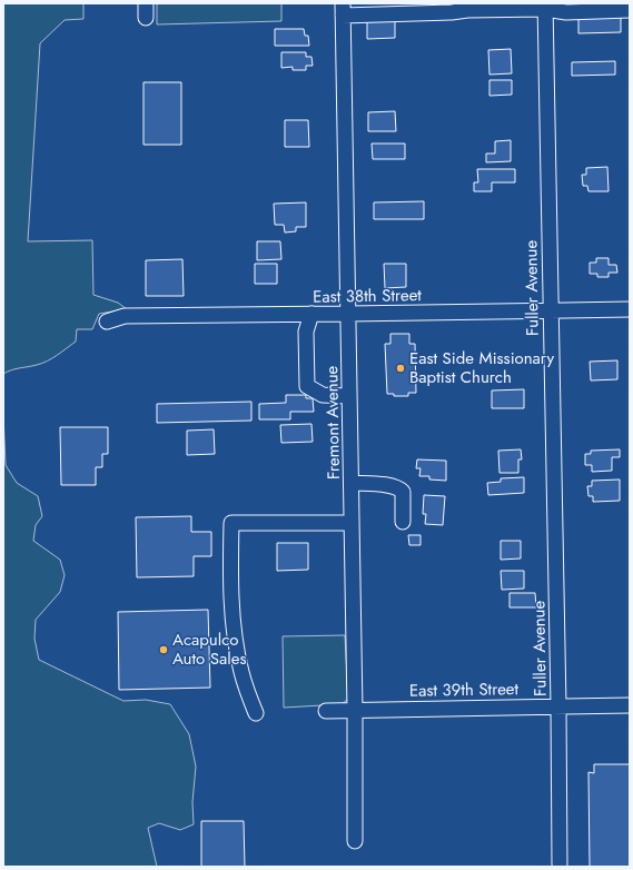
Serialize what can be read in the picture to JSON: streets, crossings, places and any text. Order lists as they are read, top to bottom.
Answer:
{
  "streets": {
    "street": [
      "Fuller Avenue",
      "East 38th Street",
      "Fremont Avenue",
      "East 39th Street"
    ]
  },
  "crossings": [
    ["Fuller Avenue", "East 38th Street"],
    ["Fuller Avenue", "East 39th Street"],
    ["East 38th Street", "Fremont Avenue"],
    ["Fremont Avenue", "East 39th Street"]
  ],
  "places": ["East Side Missionary Baptist Church", "Acapulco Auto Sales"]
}
